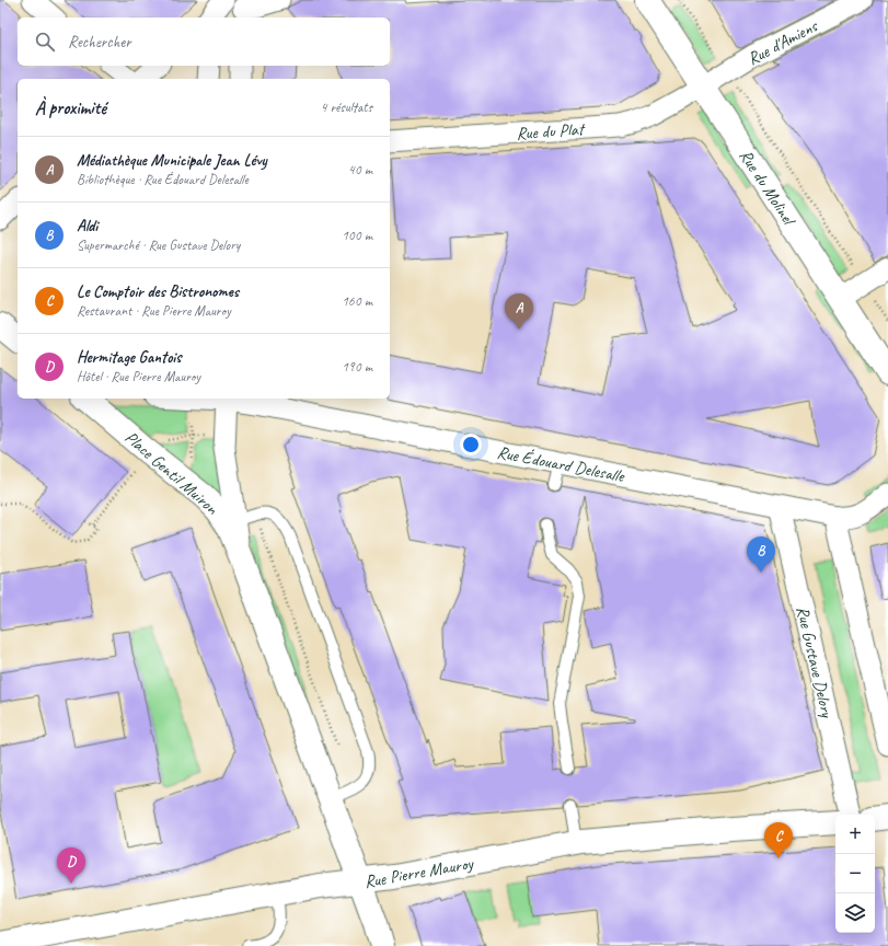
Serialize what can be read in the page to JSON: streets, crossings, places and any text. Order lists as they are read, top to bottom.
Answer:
{
  "streets": {
    "street": [
      "Rue d'Amiens",
      "Rue du Plat",
      "Rue du Molinel",
      "Rue Édouard Delesalle",
      "Place Gentil Muiron",
      "Rue Gustave Delory",
      "Rue Pierre Mauroy"
    ]
  },
  "crossings": [
    ["Rue d'Amiens", "Rue du Plat"],
    ["Rue d'Amiens", "Rue du Molinel"],
    ["Rue du Plat", "Rue du Molinel"],
    ["Rue Édouard Delesalle", "Rue Gustave Delory"],
    ["Place Gentil Muiron", "Rue Pierre Mauroy"]
  ],
  "page": {
    "search": "Rechercher",
    "heading": ["À proximité", "4 résultats"],
    "list": [
      {
        "mark": "A",
        "name": "Médiathèque Municipale Jean Lévy",
        "note": "Bibliothèque · Rue Édouard Delesalle",
        "value": "40 m"
      },
      {
        "mark": "B",
        "name": "Aldi",
        "note": "Supermarché · Rue Gustave Delory",
        "value": "100 m"
      },
      {
        "mark": "C",
        "name": "Le Comptoir des Bistronomes",
        "note": "Restaurant · Rue Pierre Mauroy",
        "value": "160 m"
      },
      {
        "mark": "D",
        "name": "Hermitage Gantois",
        "note": "Hôtel · Rue Pierre Mauroy",
        "value": "190 m"
      }
    ],
    "pins": [
      "A",
      "B",
      "C",
      "D"
    ],
    "map_buttons": ["+", "−"]
  }
}
